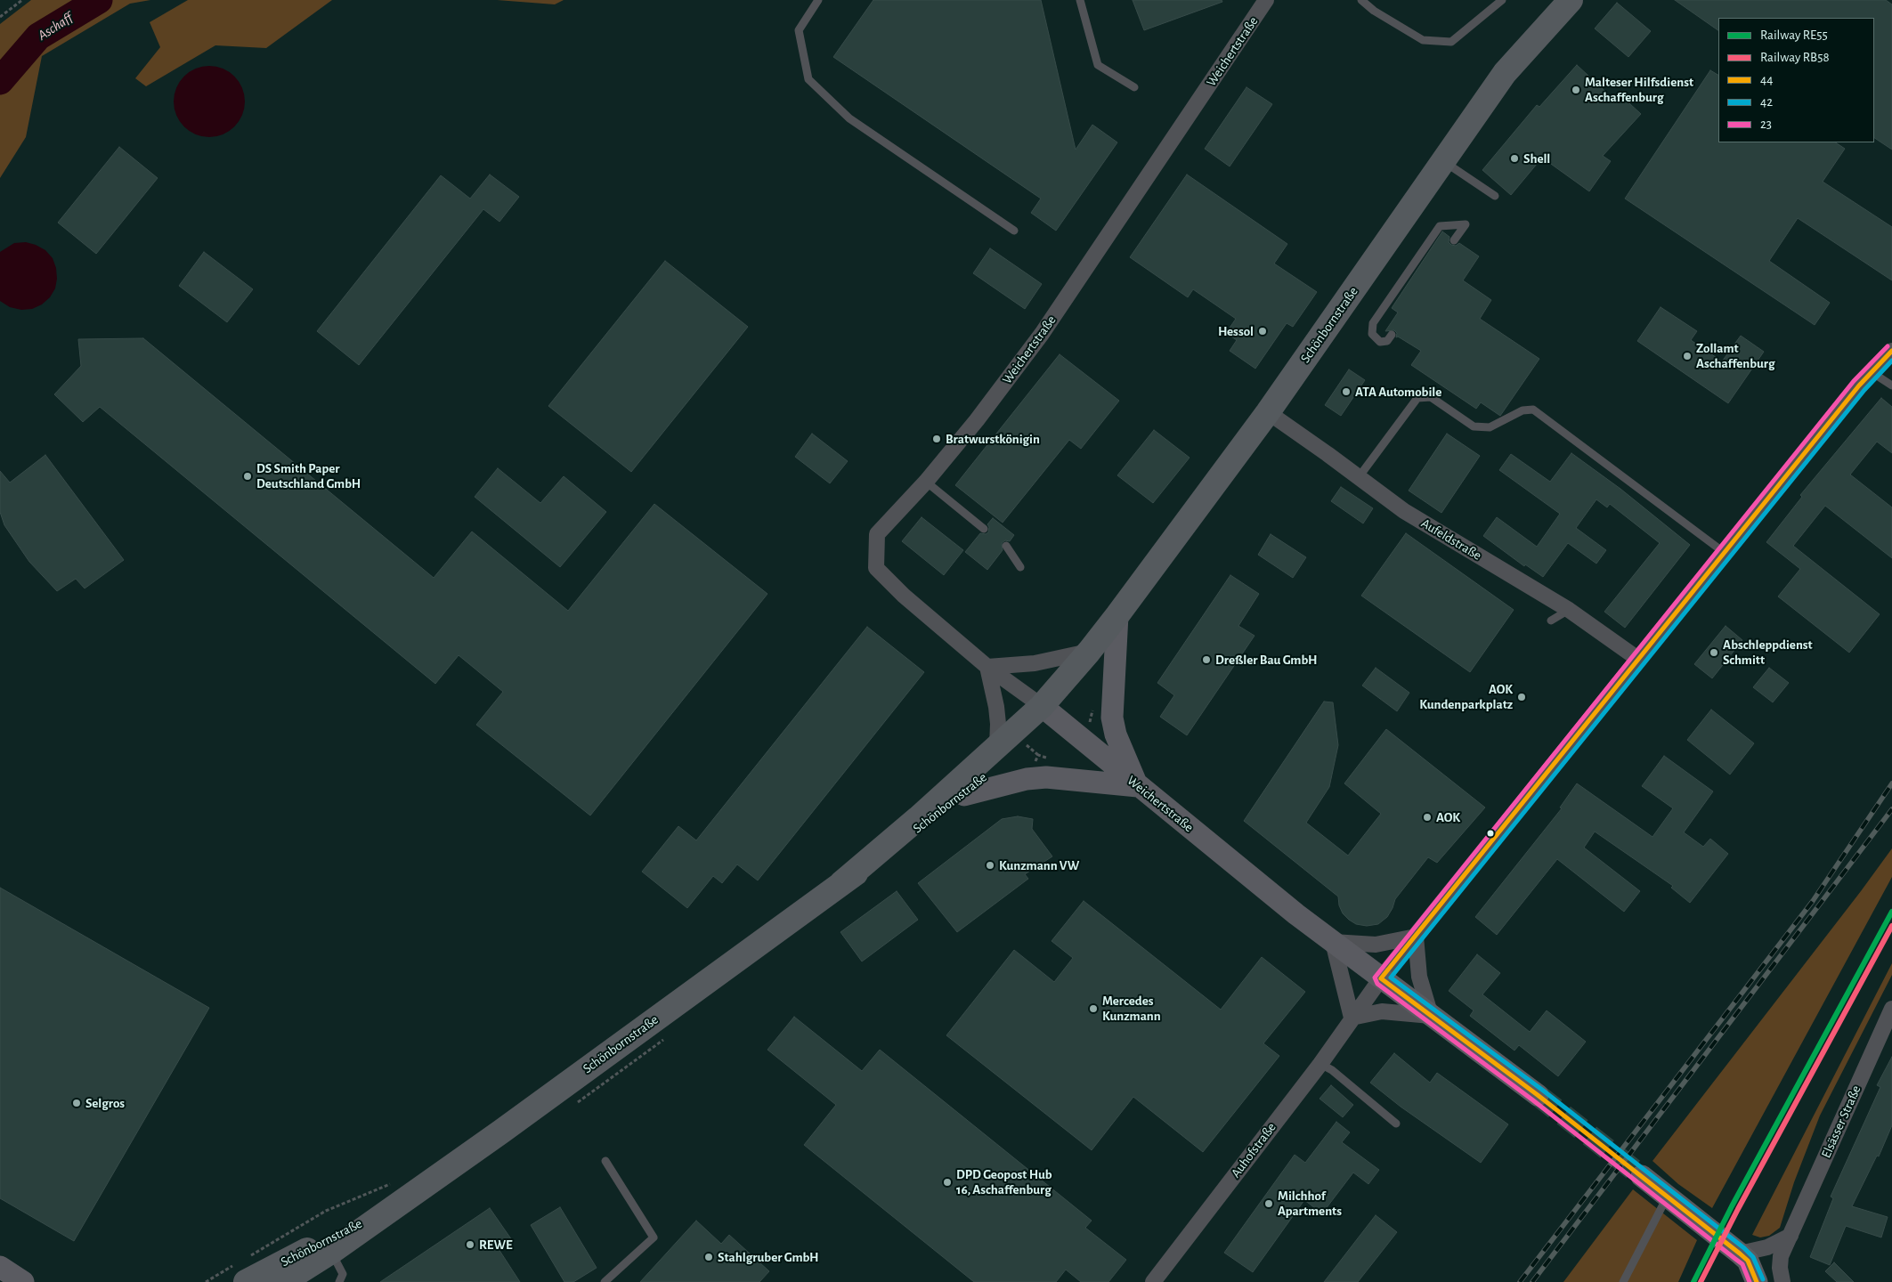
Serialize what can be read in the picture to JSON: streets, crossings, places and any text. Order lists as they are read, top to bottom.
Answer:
{
  "streets": {
    "main road": ["Weichertstraße", "Schönbornstraße"],
    "street": ["Aufeldstraße", "Elsässer Straße", "Auhofstraße"]
  },
  "crossings": [
    ["Weichertstraße", "Schönbornstraße"],
    ["Weichertstraße", "Auhofstraße"],
    ["Schönbornstraße", "Aufeldstraße"],
    ["Aufeldstraße", "Auhofstraße"]
  ],
  "water": ["Aschaff"],
  "places": [
    "Malteser Hilfsdienst Aschaffenburg",
    "Shell",
    "Hessol",
    "Zollamt Aschaffenburg",
    "ATA Automobile",
    "Bratwurstkönigin",
    "DS Smith Paper Deutschland GmbH",
    "Abschleppdienst Schmitt",
    "Dreßler Bau GmbH",
    "AOK Kundenparkplatz",
    "AOK",
    "Kunzmann VW",
    "Mercedes Kunzmann",
    "Selgros",
    "DPD Geopost Hub 16, Aschaffenburg",
    "Milchhof Apartments",
    "REWE",
    "Stahlgruber GmbH"
  ],
  "lines": [
    "transit line 23",
    "transit line 44",
    "transit line 42",
    "rail line RE55",
    "rail line RB58"
  ],
  "legend": [
    "Railway RE55",
    "Railway RB58",
    "44",
    "42",
    "23"
  ]
}
